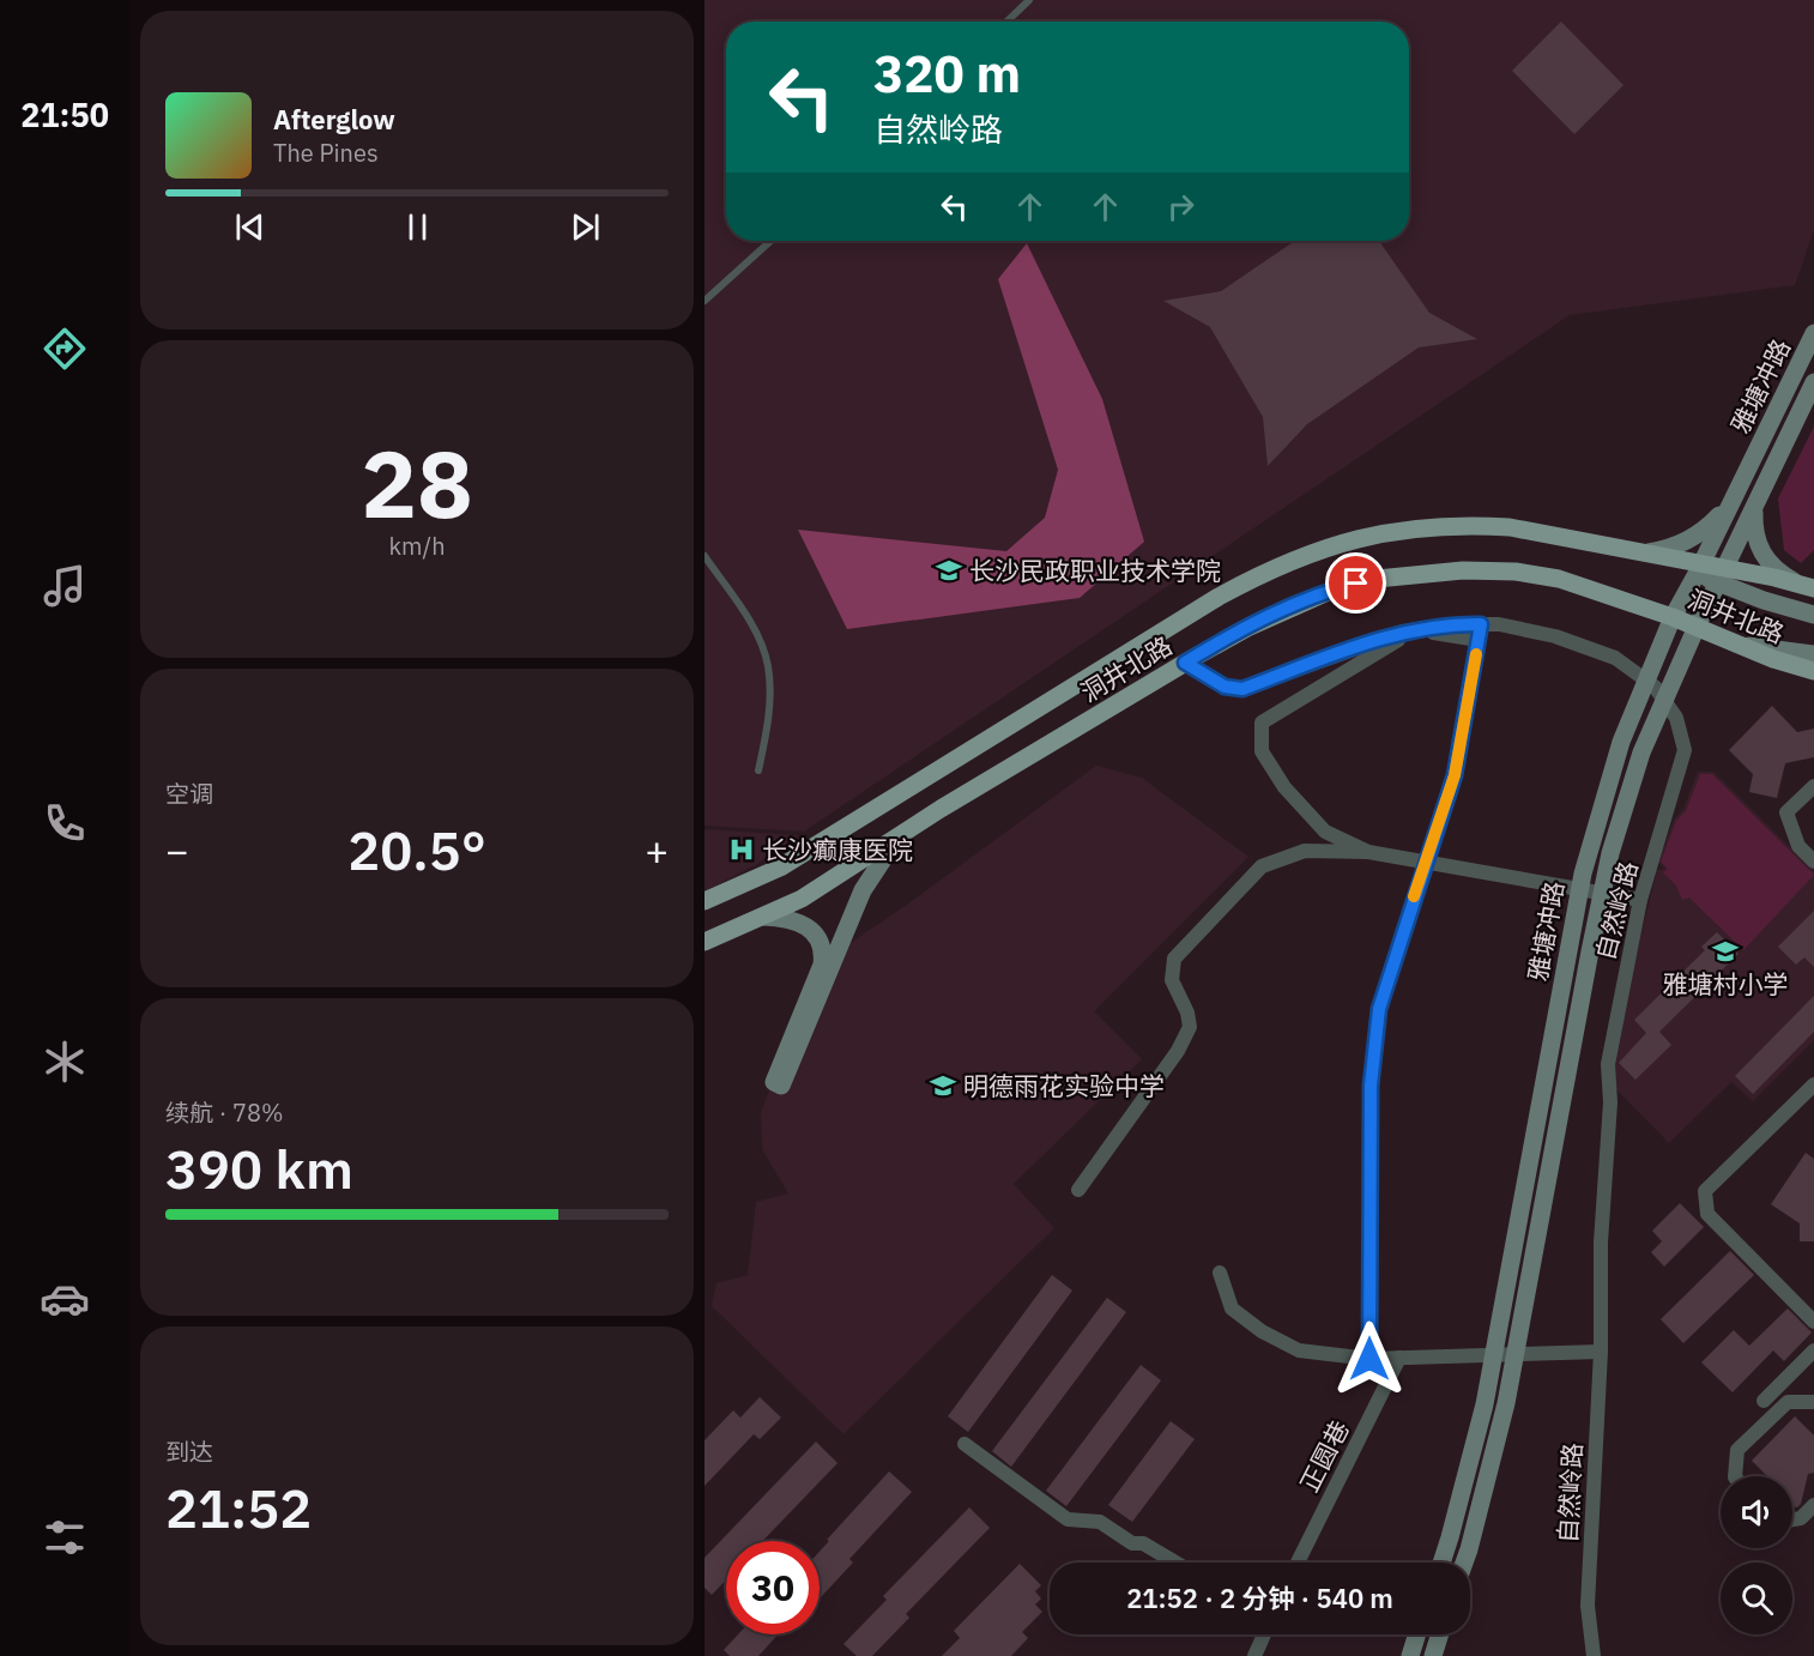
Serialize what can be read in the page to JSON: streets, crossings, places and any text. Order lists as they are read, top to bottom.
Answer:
{
  "streets": {
    "main road": ["洞井北路"],
    "street": ["雅塘冲路", "自然岭路", "正圆巷"]
  },
  "crossings": [
    ["雅塘冲路", "洞井北路"],
    ["雅塘冲路", "自然岭路"],
    ["洞井北路", "自然岭路"]
  ],
  "places": {
    "school or university": ["长沙民政职业技术学院", "雅塘村小学", "明德雨花实验中学"],
    "hospital": ["长沙癫康医院"]
  },
  "page": {
    "tabs": "21:50",
    "turn": ["320 m", "自然岭路"],
    "song": ["Afterglow", "The Pines"],
    "tile": [
      ["28", "km/h"],
      "空调",
      ["续航 · 78%", "390 km"],
      ["到达", "21:52"]
    ],
    "heat": ["−", "20.5°", "+"],
    "limit": "30",
    "trip": "21:52 · 2 分钟 · 540 m"
  }
}
